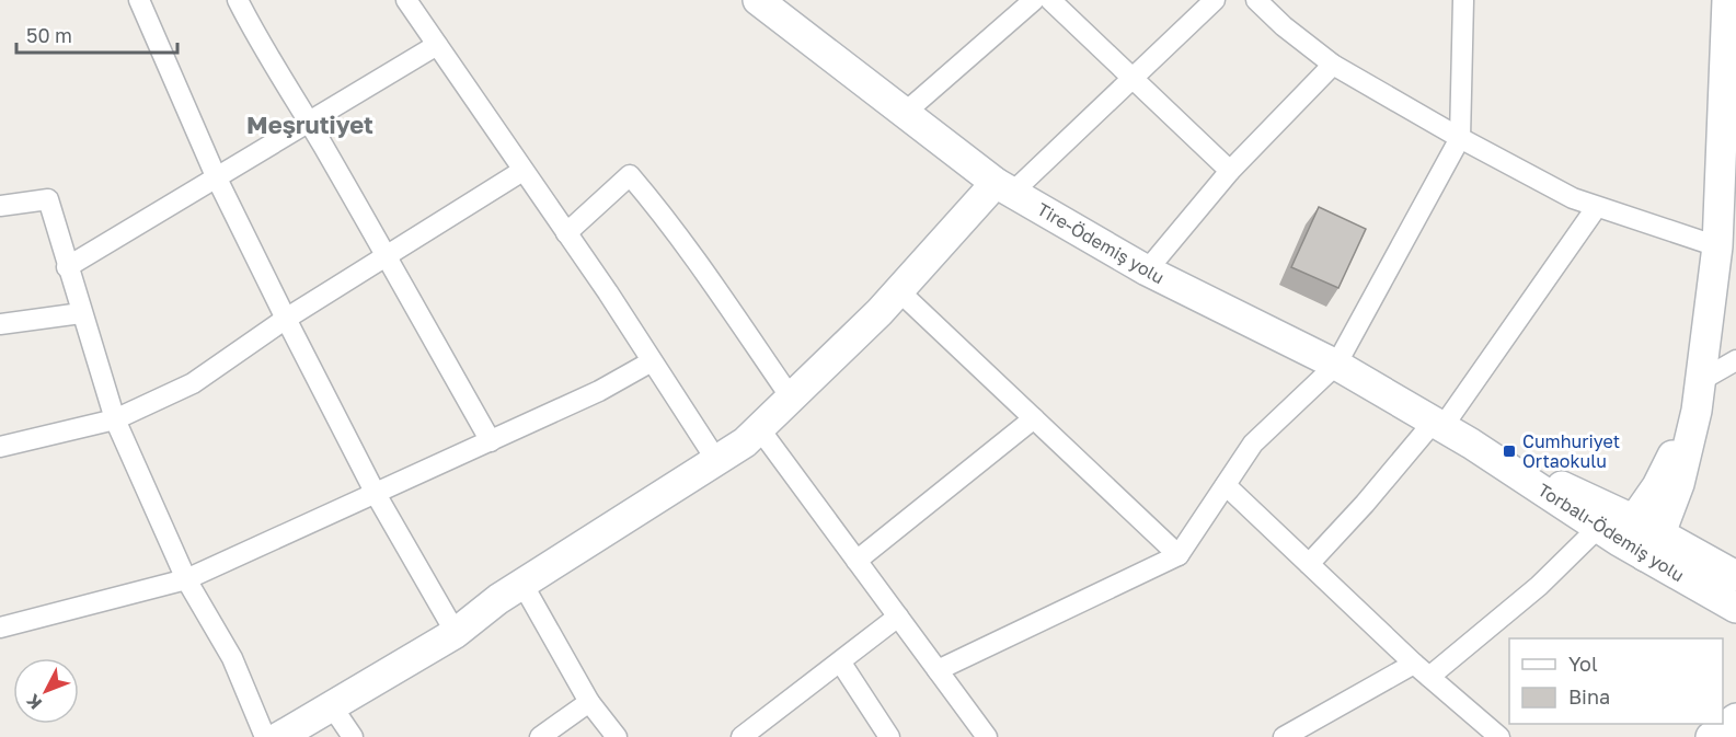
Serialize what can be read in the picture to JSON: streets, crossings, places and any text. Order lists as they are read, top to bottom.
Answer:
{
  "streets": {
    "street": ["Tire-Ödemiş yolu", "Torbalı-Ödemiş yolu"]
  },
  "crossings": [
    ["Tire-Ödemiş yolu", "Torbalı-Ödemiş yolu"]
  ],
  "districts": ["Meşrutiyet"],
  "places": {
    "transit": ["Cumhuriyet Ortaokulu"]
  },
  "legend": ["Yol", "Bina"],
  "scale_bar": "50 m",
  "north": "bottom left"
}
